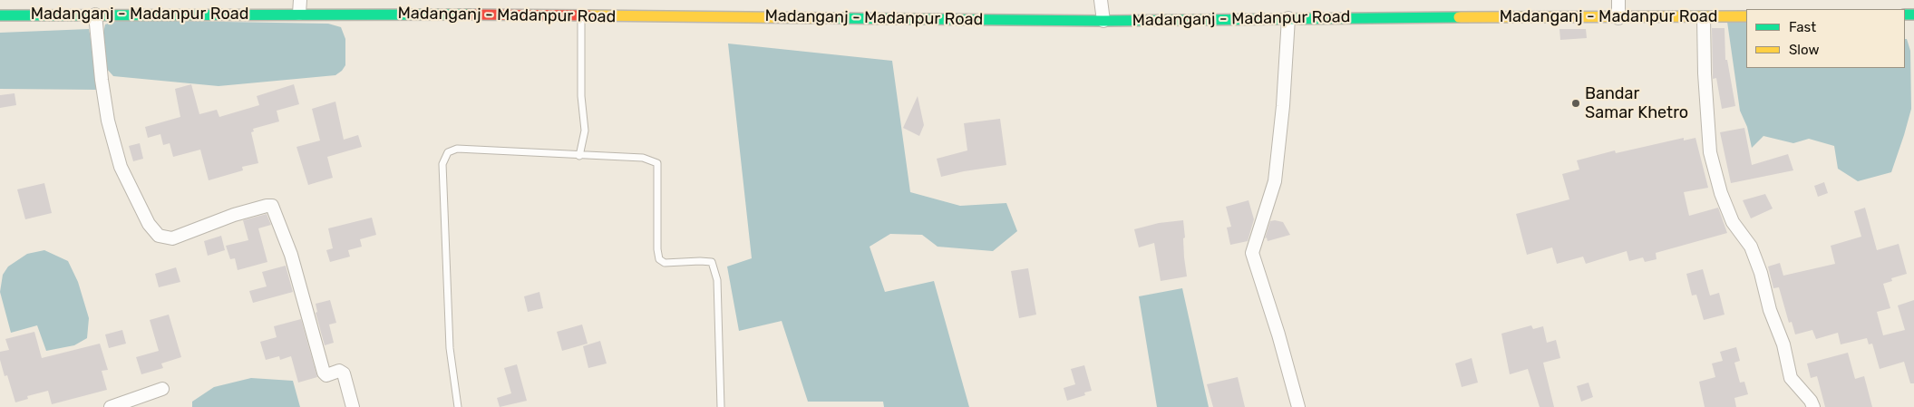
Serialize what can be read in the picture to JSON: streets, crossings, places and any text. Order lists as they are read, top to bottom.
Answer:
{
  "streets": {
    "main road": ["Madanganj - Madanpur Road"]
  },
  "places": ["Bandar Samar Khetro"],
  "legend": ["Fast", "Slow"]
}
